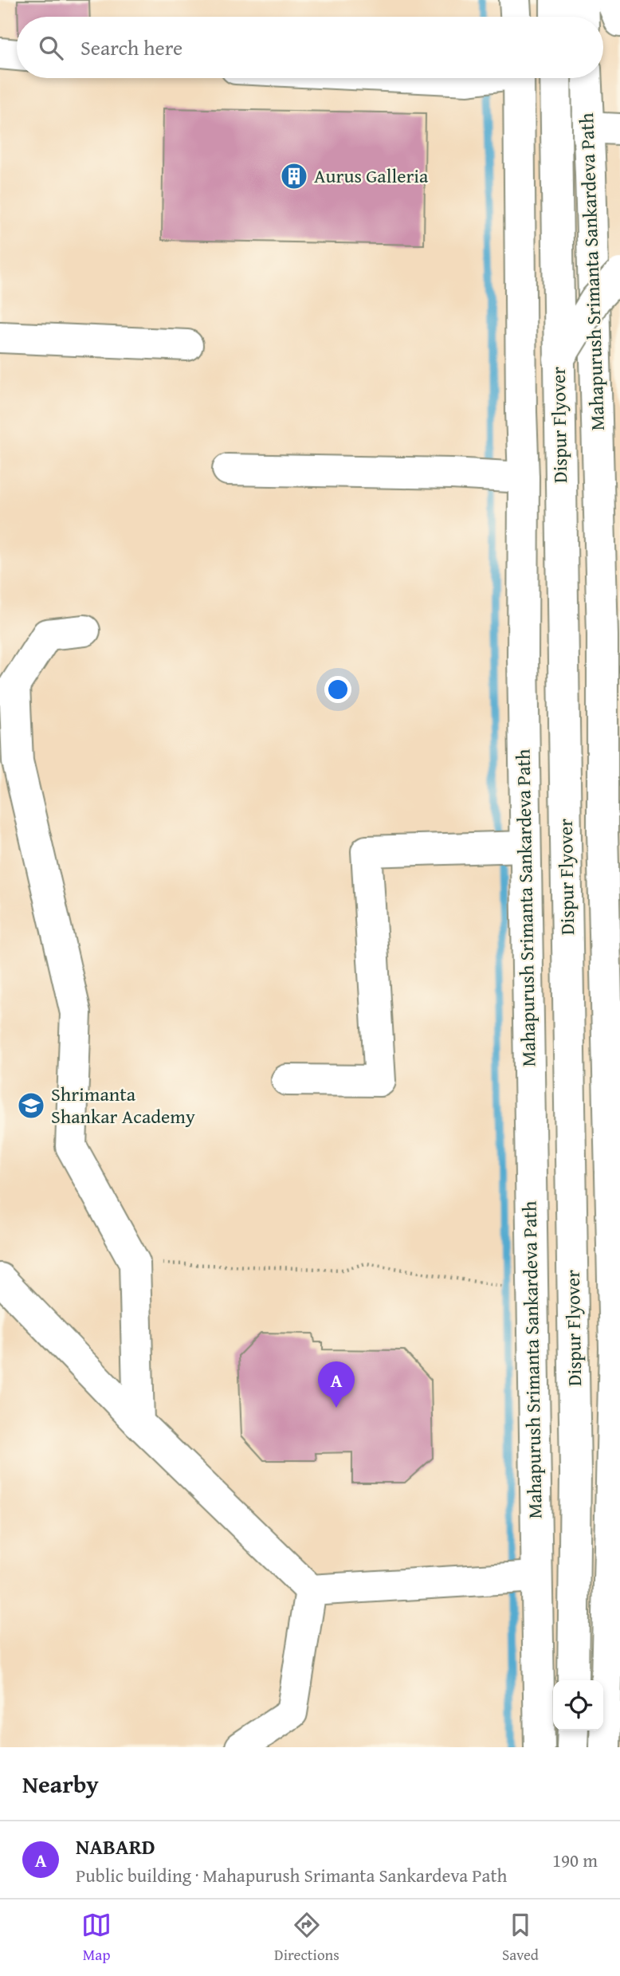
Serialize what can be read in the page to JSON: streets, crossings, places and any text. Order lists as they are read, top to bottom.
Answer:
{
  "streets": {
    "main road": ["Mahapurush Srimanta Sankardeva Path", "Dispur Flyover"]
  },
  "places": {
    "building": ["Aurus Galleria"],
    "school or university": ["Shrimanta Shankar Academy"]
  },
  "page": {
    "search": "Search here",
    "pins": "A",
    "heading": "Nearby",
    "list": [
      {
        "mark": "A",
        "name": "NABARD",
        "note": "Public building · Mahapurush Srimanta Sankardeva Path",
        "value": "190 m"
      }
    ],
    "nav": ["Map", "Directions", "Saved"]
  }
}
